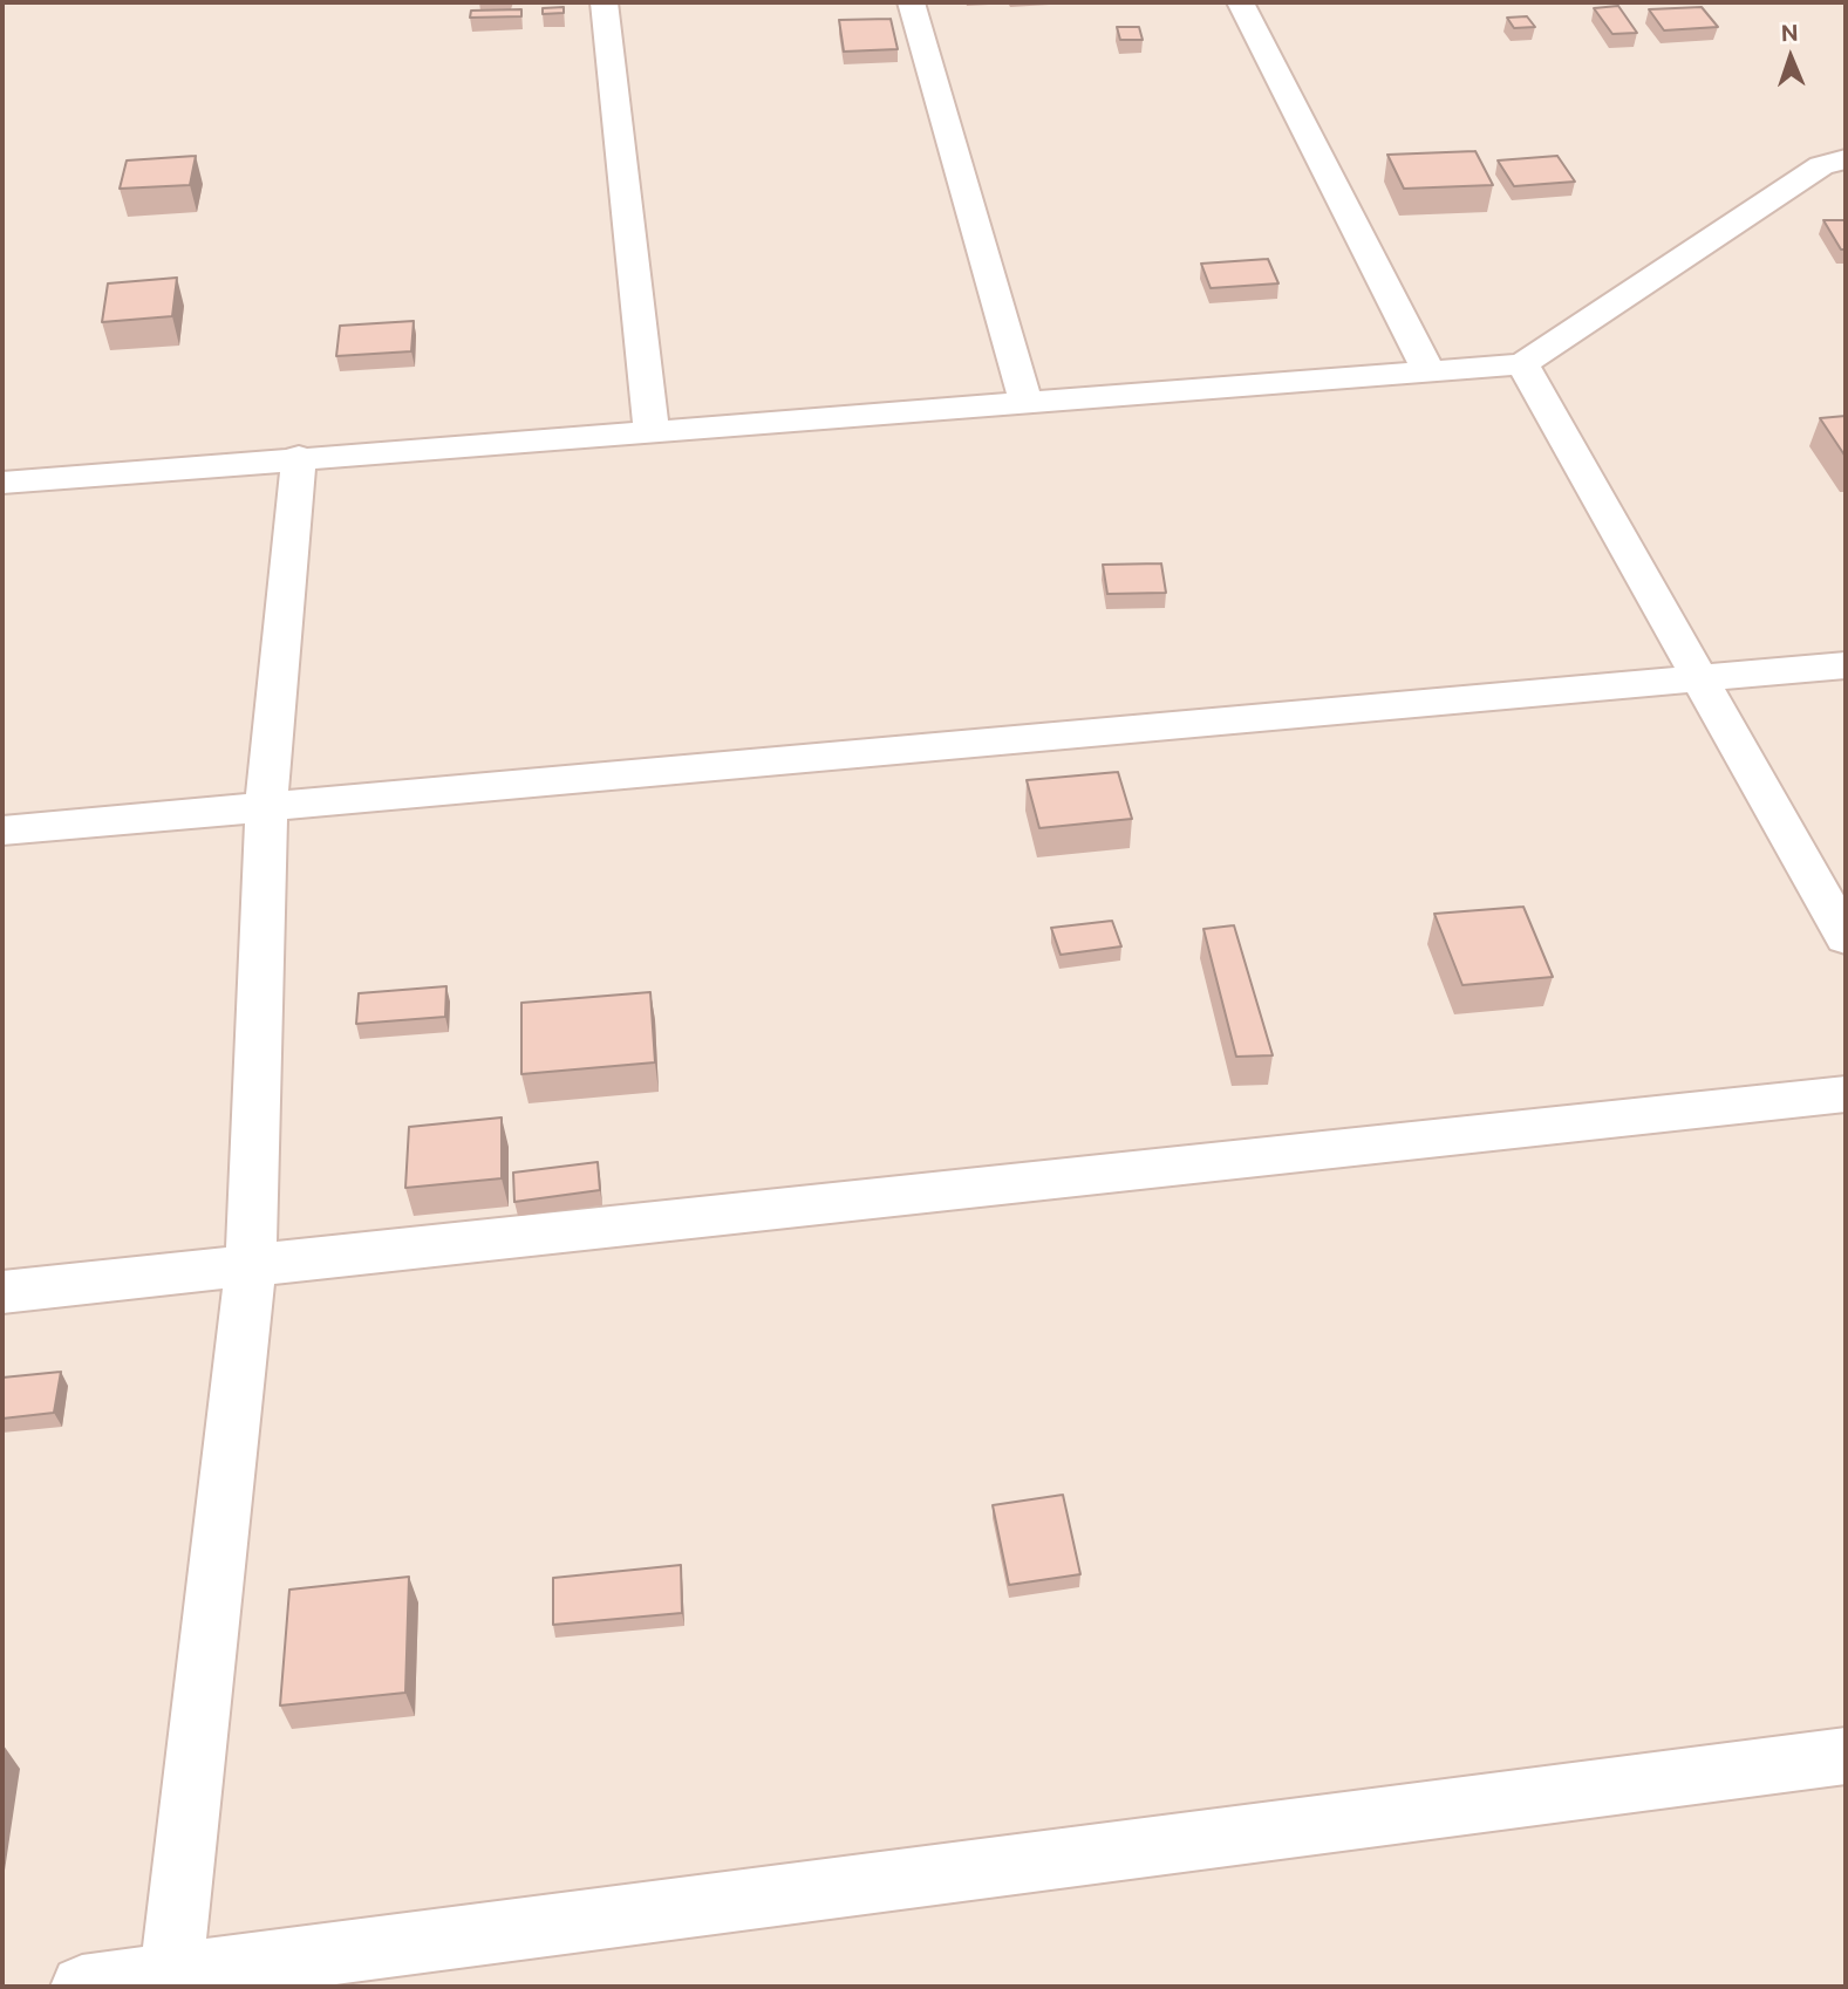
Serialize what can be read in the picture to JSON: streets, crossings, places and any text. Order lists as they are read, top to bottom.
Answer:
{
  "north": "top"
}
